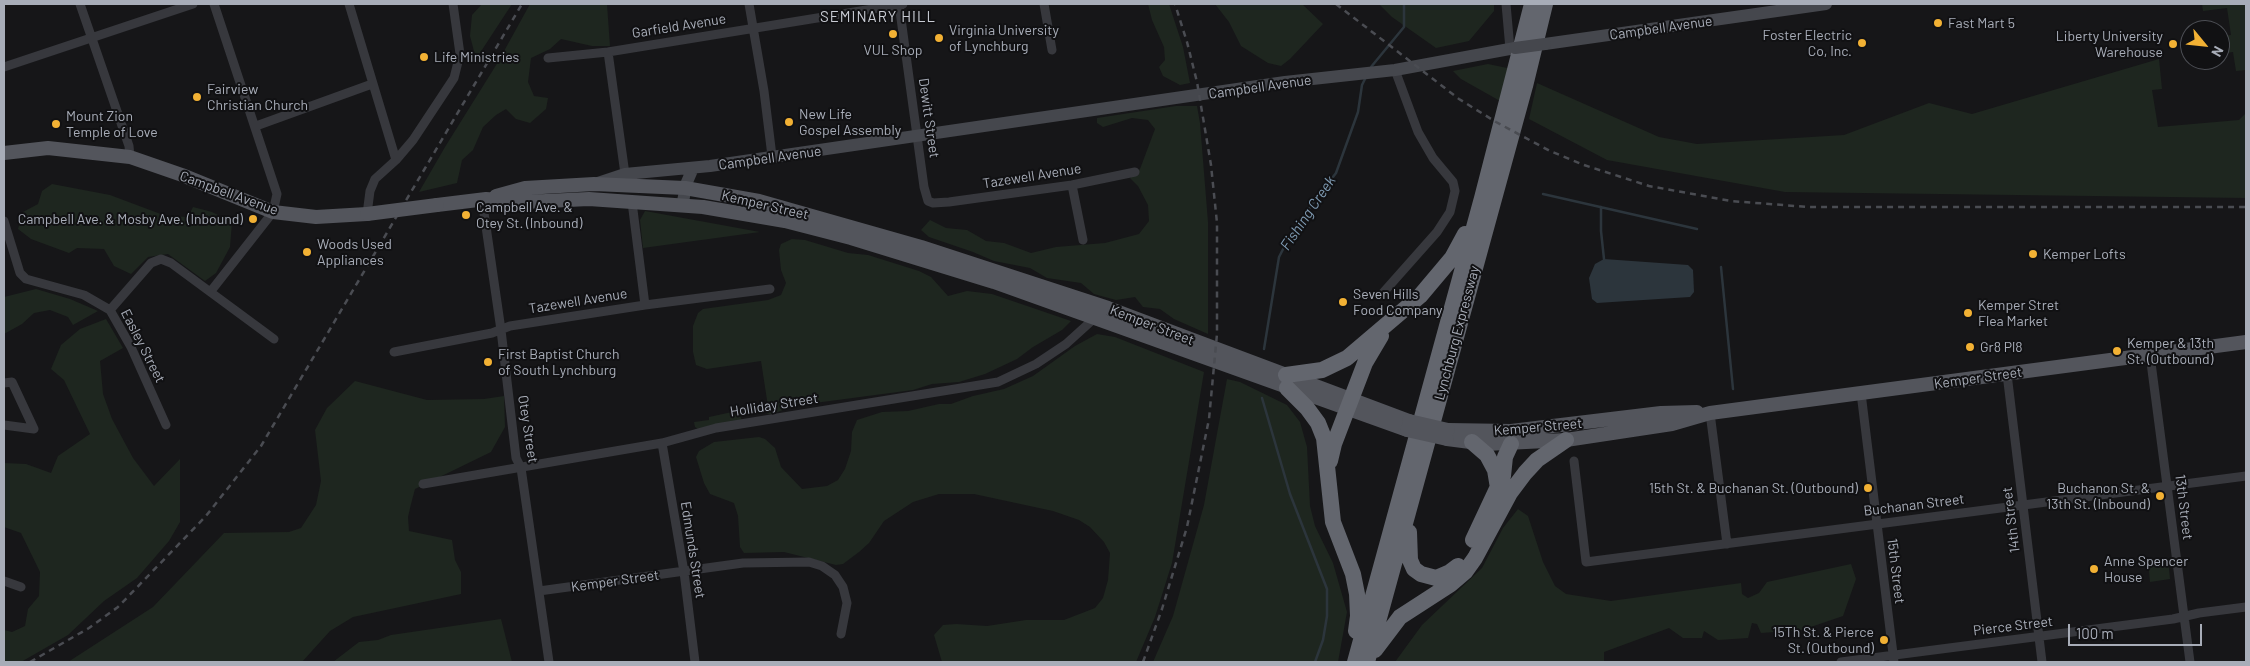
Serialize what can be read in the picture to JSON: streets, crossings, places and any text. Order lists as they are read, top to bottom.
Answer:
{
  "streets": {
    "highway": ["Lynchburg Expressway"],
    "main road": ["Campbell Avenue", "Kemper Street"],
    "street": [
      "Garfield Avenue",
      "Dewitt Street",
      "Tazewell Avenue",
      "Easley Street",
      "Holliday Street",
      "Otey Street",
      "Buchanan Street",
      "13th Street",
      "14th Street",
      "Edmunds Street",
      "15th Street",
      "Pierce Street"
    ]
  },
  "crossings": [
    ["Garfield Avenue", "Dewitt Street"],
    ["Campbell Avenue", "Dewitt Street"],
    ["Campbell Avenue", "Kemper Street"],
    ["Campbell Avenue", "Otey Street"],
    ["Dewitt Street", "Tazewell Avenue"],
    ["Tazewell Avenue", "Otey Street"],
    ["Kemper Street", "Holliday Street"],
    ["Kemper Street", "Otey Street"],
    ["Kemper Street", "13th Street"],
    ["Kemper Street", "14th Street"],
    ["Kemper Street", "Edmunds Street"],
    ["Kemper Street", "15th Street"],
    ["Holliday Street", "Otey Street"],
    ["Holliday Street", "Edmunds Street"],
    ["Buchanan Street", "13th Street"],
    ["Buchanan Street", "14th Street"],
    ["Buchanan Street", "15th Street"],
    ["13th Street", "Pierce Street"],
    ["14th Street", "Pierce Street"],
    ["15th Street", "Pierce Street"]
  ],
  "districts": ["SEMINARY HILL"],
  "water": ["Fishing Creek"],
  "places": [
    "Fast Mart 5",
    "VUL Shop",
    "Virginia University of Lynchburg",
    "Foster Electric Co, Inc.",
    "Liberty University Warehouse",
    "Life Ministries",
    "Fairview Christian Church",
    "New Life Gospel Assembly",
    "Mount Zion Temple of Love",
    "Campbell Ave. & Otey St. (Inbound)",
    "Campbell Ave. & Mosby Ave. (Inbound)",
    "Woods Used Appliances",
    "Kemper Lofts",
    "Seven Hills Food Company",
    "Kemper Stret Flea Market",
    "Gr8 Pl8",
    "Kemper & 13th St. (Outbound)",
    "First Baptist Church of South Lynchburg",
    "15th St. & Buchanan St. (Outbound)",
    "Buchanon St. & 13th St. (Inbound)",
    "Anne Spencer House",
    "15Th St. & Pierce St. (Outbound)"
  ],
  "scale_bar": "100 m",
  "north": "bottom right"
}
